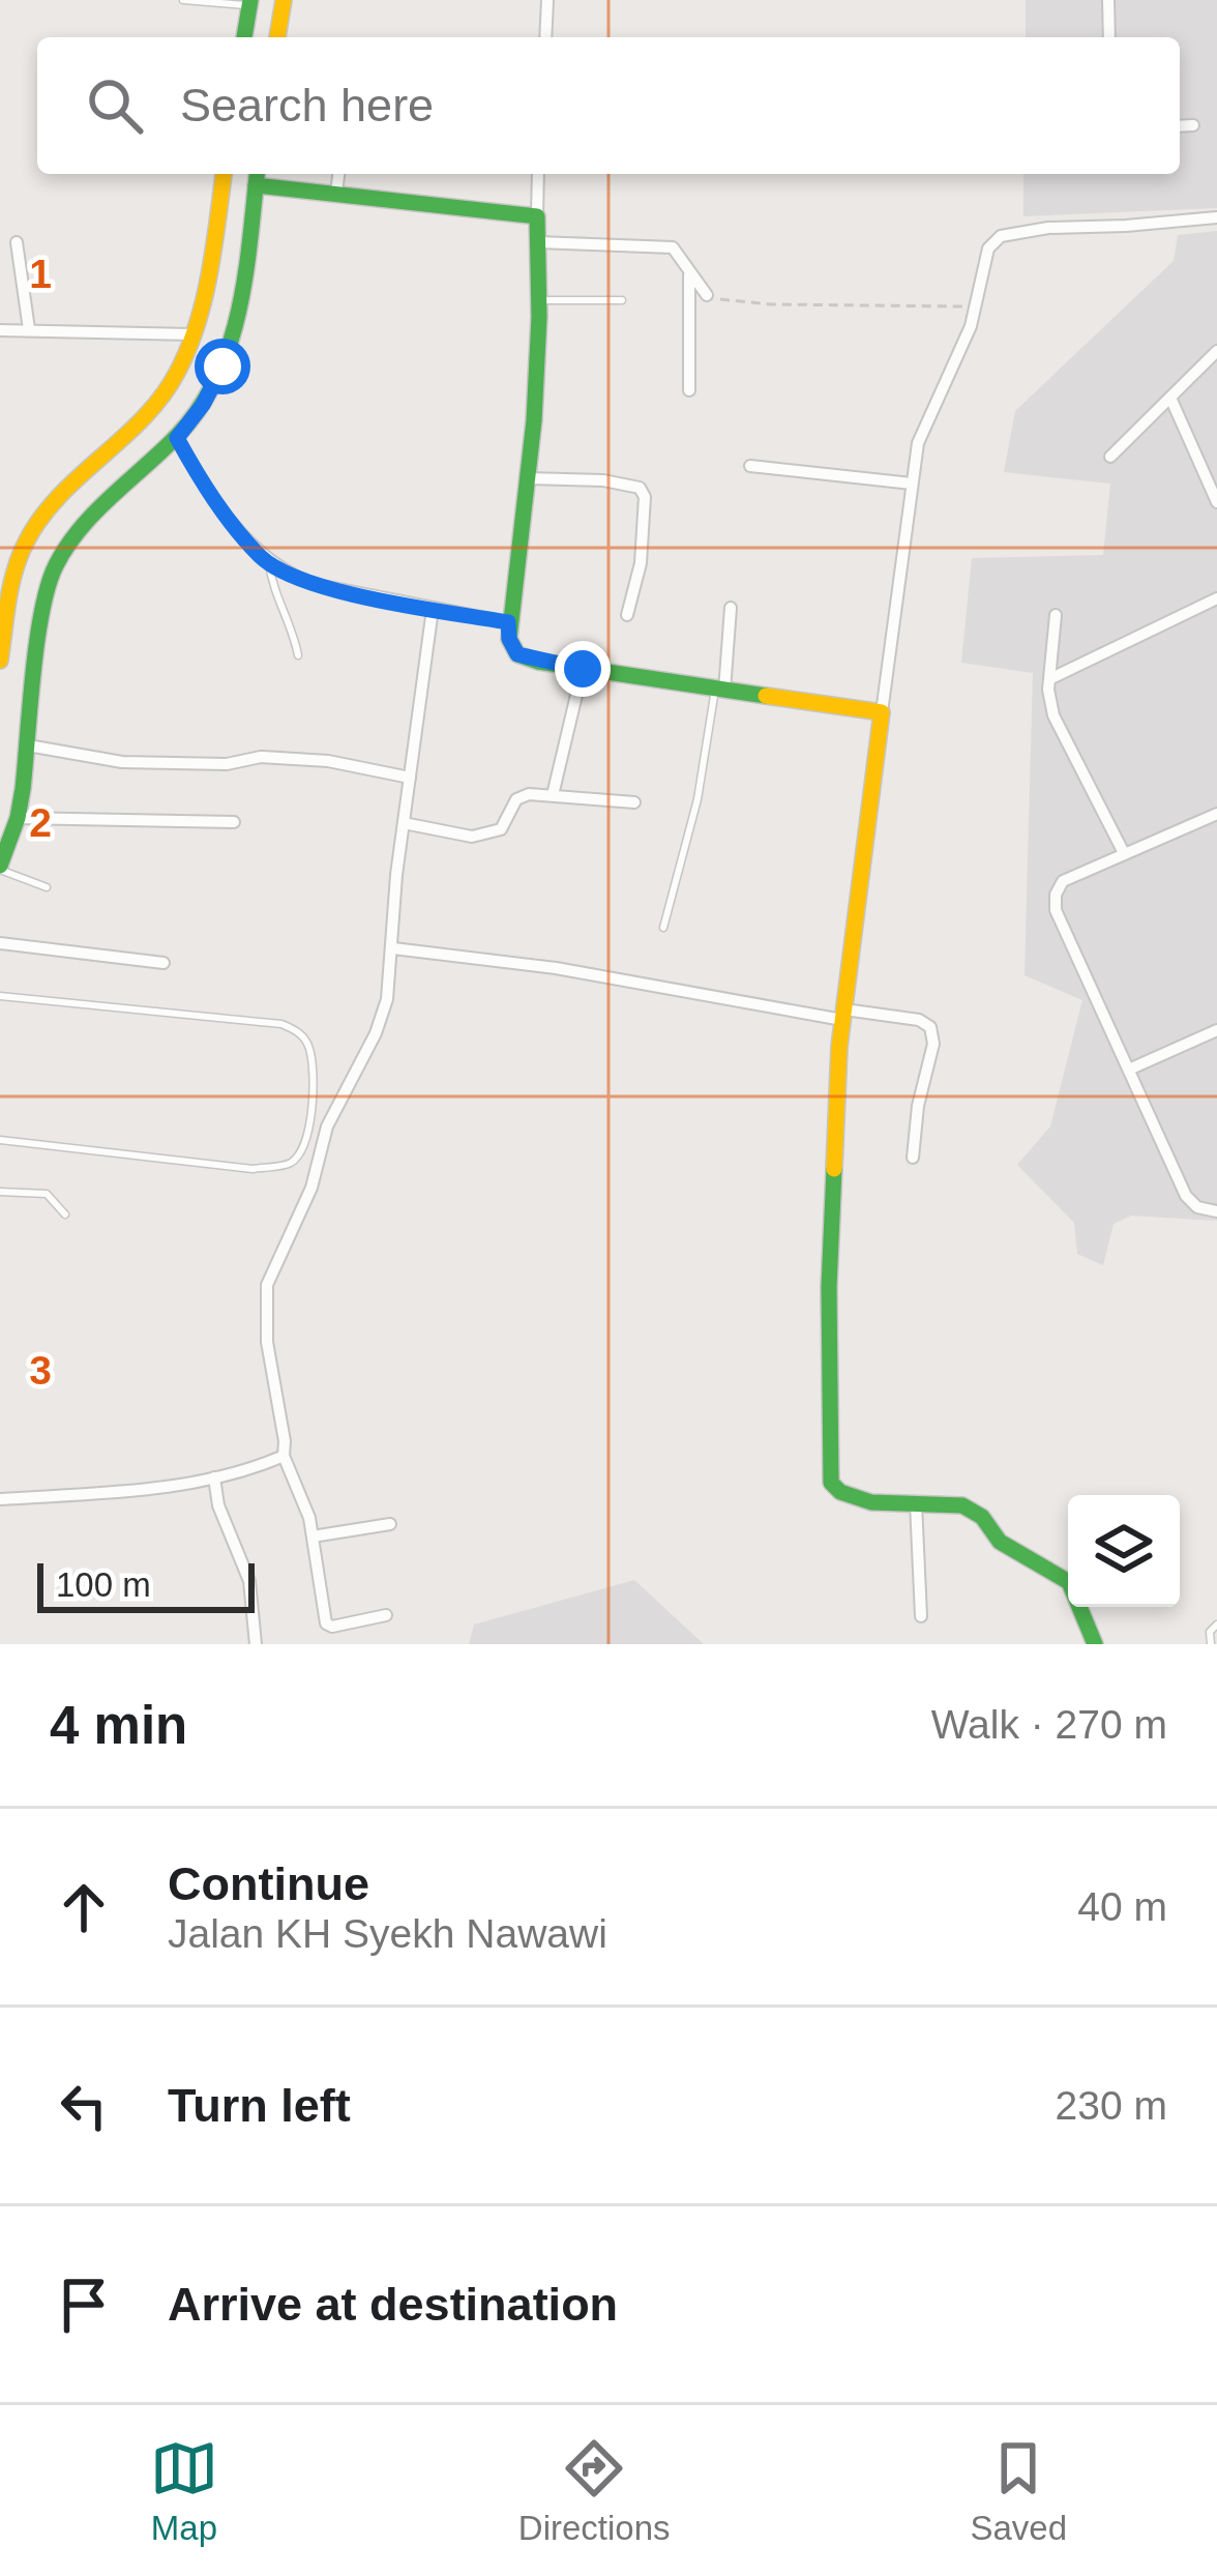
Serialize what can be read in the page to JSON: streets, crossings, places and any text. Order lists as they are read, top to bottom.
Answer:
{
  "scale_bar": "100 m",
  "page": {
    "search": "Search here",
    "scale": "100 m",
    "heading": ["4 min", "Walk · 270 m"],
    "list": [
      ["Continue", "Jalan KH Syekh Nawawi", "40 m"],
      ["Turn left", "230 m"],
      "Arrive at destination"
    ],
    "nav": ["Map", "Directions", "Saved"]
  },
  "grid": {
    "rows": ["1", "2", "3"]
  }
}
